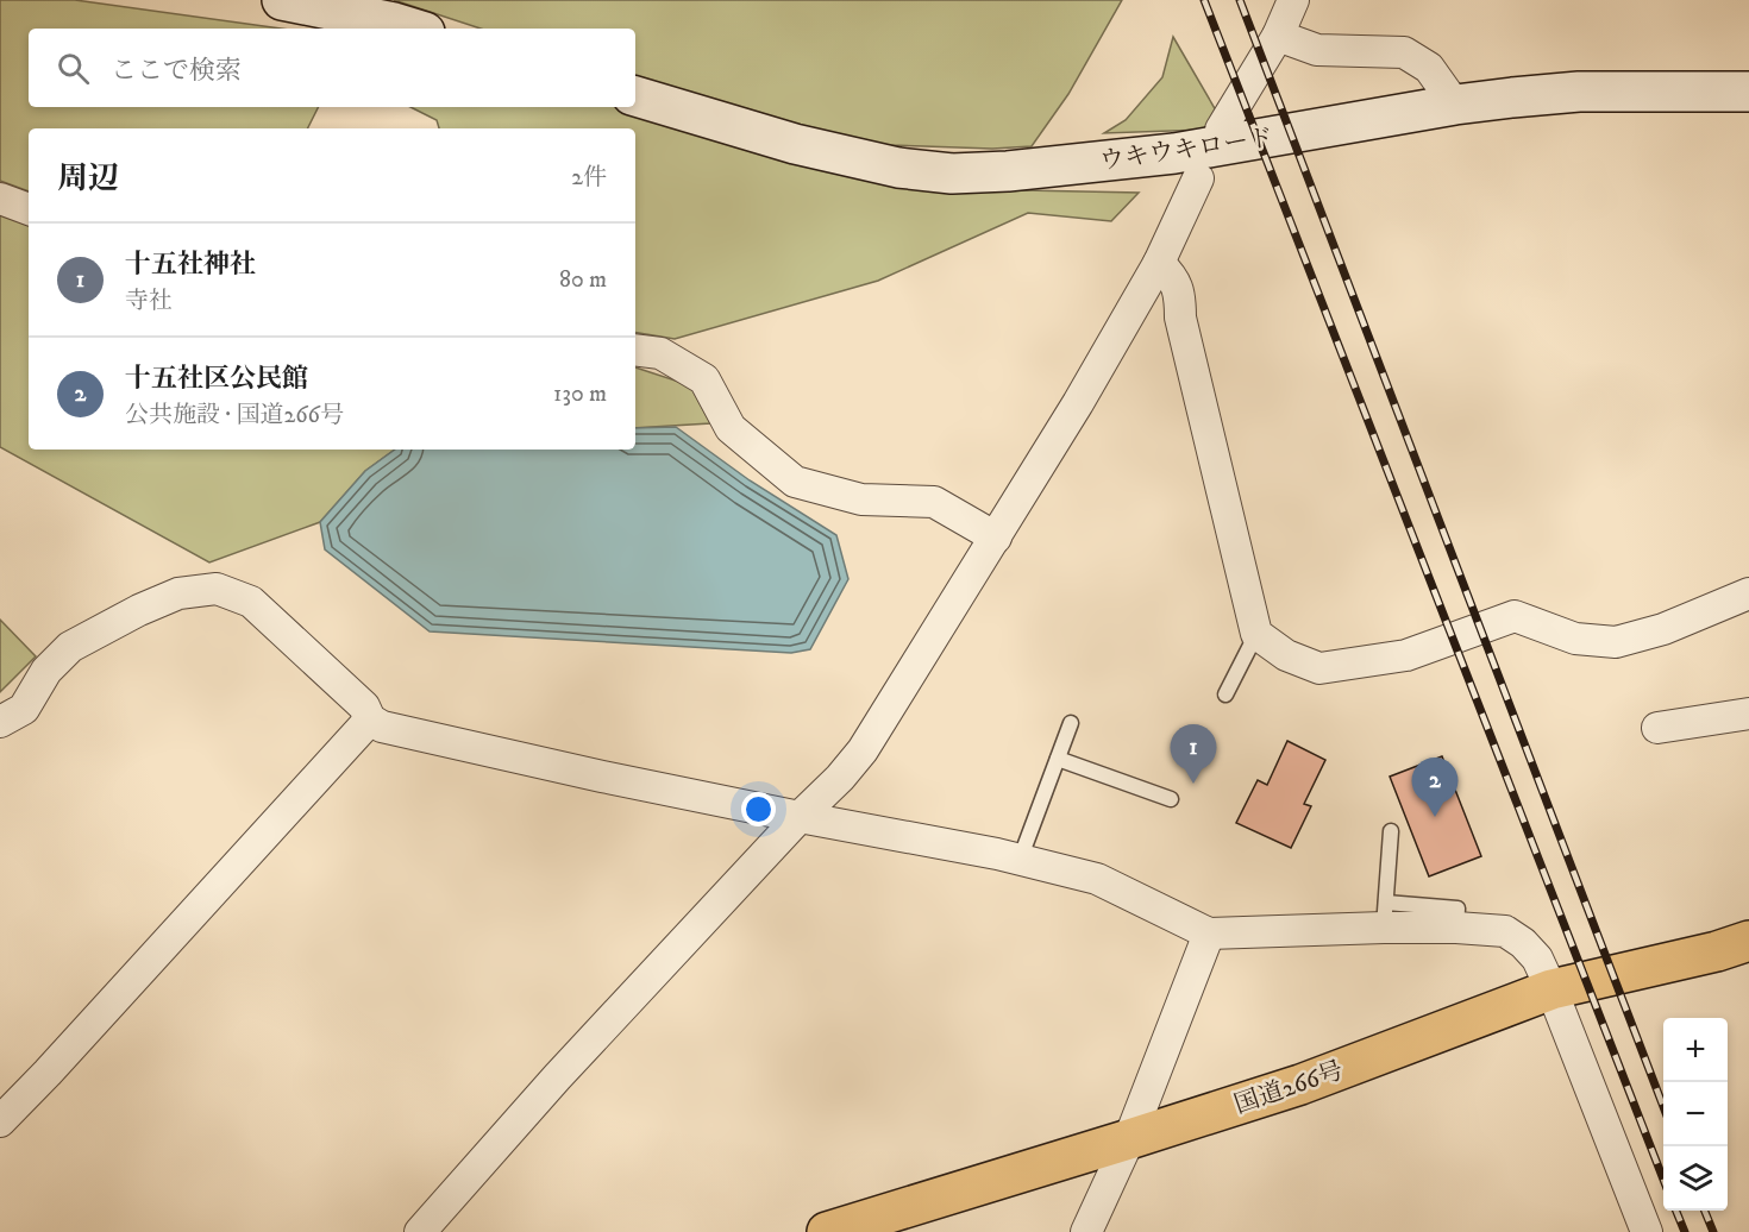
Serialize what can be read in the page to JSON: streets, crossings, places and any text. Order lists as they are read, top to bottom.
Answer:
{
  "streets": {
    "highway": ["国道266号"],
    "street": ["ウキウキロード"]
  },
  "page": {
    "search": "ここで検索",
    "heading": ["周辺", "2件"],
    "list": [
      {
        "mark": "1",
        "name": "十五社神社",
        "note": "寺社",
        "value": "80 m"
      },
      {
        "mark": "2",
        "name": "十五社区公民館",
        "note": "公共施設 · 国道266号",
        "value": "130 m"
      }
    ],
    "pins": ["1", "2"],
    "map_buttons": ["+", "−"]
  }
}
